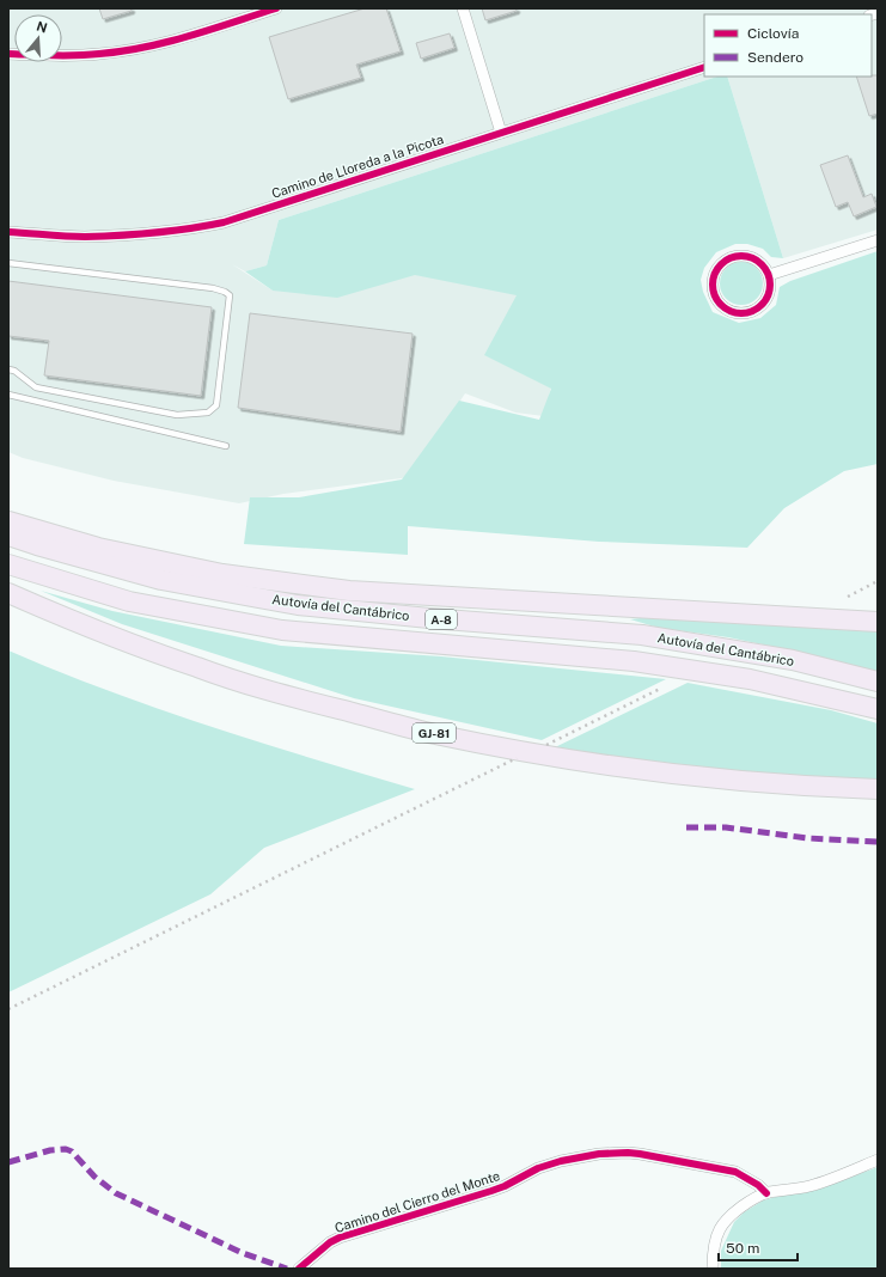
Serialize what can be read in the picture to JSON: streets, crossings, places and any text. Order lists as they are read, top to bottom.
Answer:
{
  "streets": {
    "highway": ["Autovía del Cantábrico", "A-8", "GJ-81"],
    "street": ["Camino de Lloreda a la Picota", "Camino del Cierro del Monte"]
  },
  "legend": ["Ciclovía", "Sendero"],
  "scale_bar": "50 m",
  "north": "top"
}
